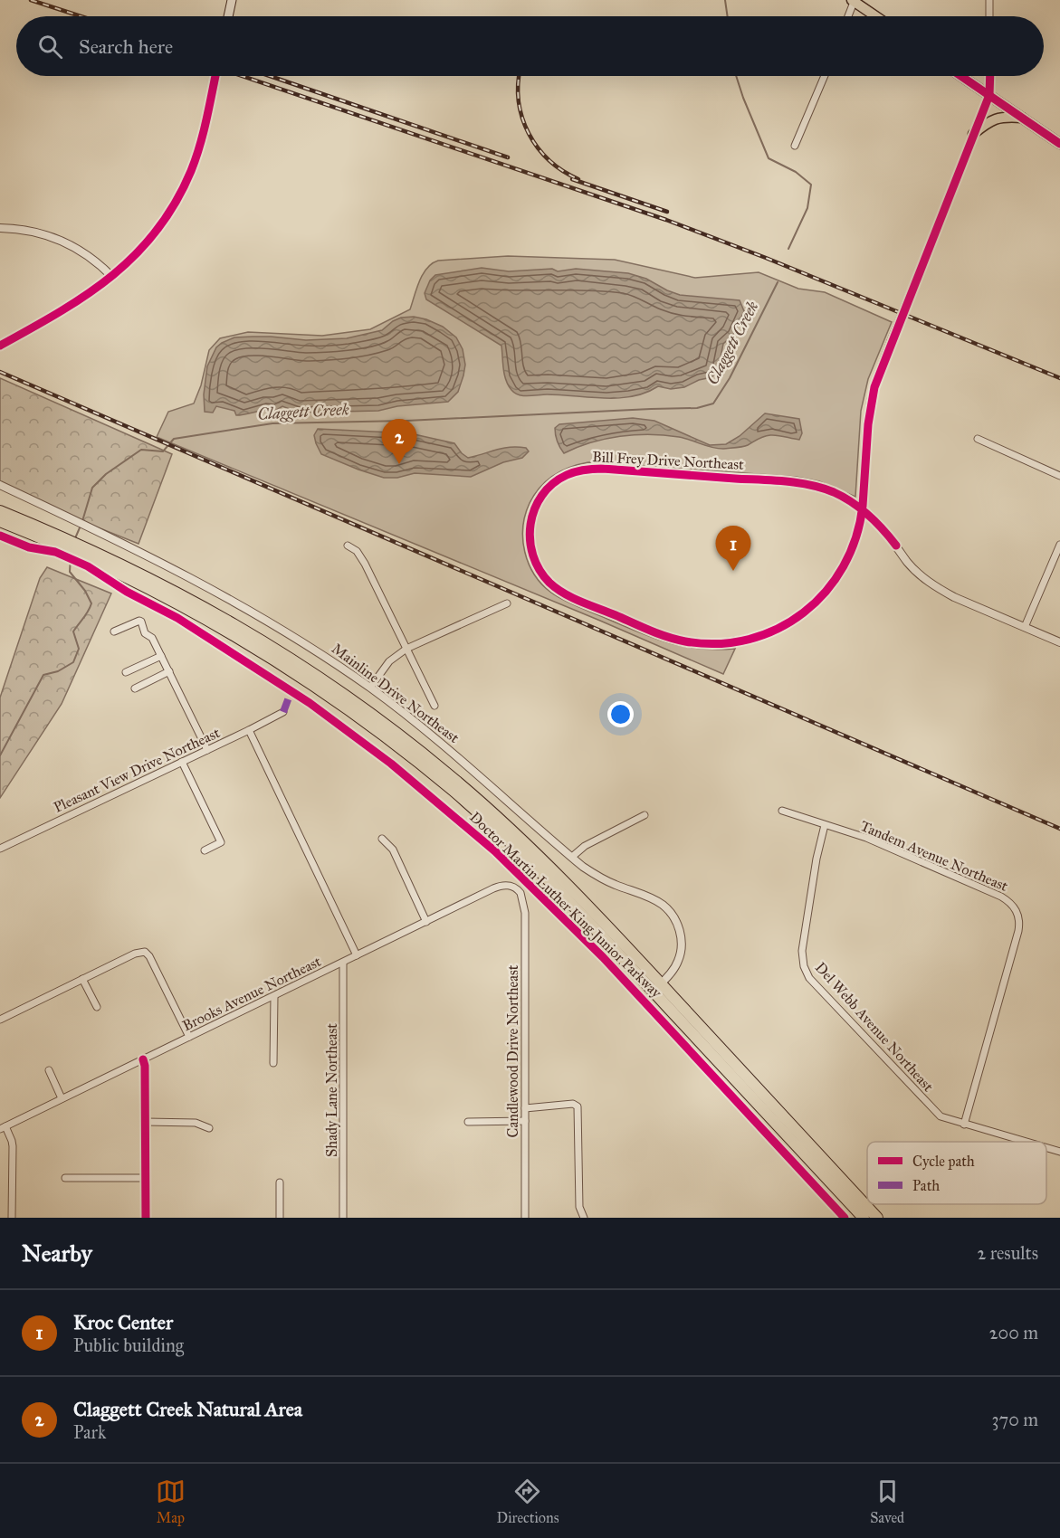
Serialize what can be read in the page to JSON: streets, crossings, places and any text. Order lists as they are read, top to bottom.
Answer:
{
  "streets": {
    "highway": ["Doctor Martin Luther King Junior Parkway"],
    "street": [
      "Bill Frey Drive Northeast",
      "Mainline Drive Northeast",
      "Pleasant View Drive Northeast",
      "Tandem Avenue Northeast",
      "Brooks Avenue Northeast",
      "Del Webb Avenue Northeast",
      "Candlewood Drive Northeast",
      "Shady Lane Northeast"
    ]
  },
  "crossings": [
    ["Mainline Drive Northeast", "Doctor Martin Luther King Junior Parkway"],
    ["Tandem Avenue Northeast", "Del Webb Avenue Northeast"],
    ["Brooks Avenue Northeast", "Candlewood Drive Northeast"],
    ["Brooks Avenue Northeast", "Shady Lane Northeast"]
  ],
  "water": ["Claggett Creek"],
  "legend": ["Cycle path", "Path"],
  "page": {
    "search": "Search here",
    "pins": ["2", "1"],
    "heading": ["Nearby", "2 results"],
    "list": [
      {
        "mark": "1",
        "name": "Kroc Center",
        "note": "Public building",
        "value": "200 m"
      },
      {
        "mark": "2",
        "name": "Claggett Creek Natural Area",
        "note": "Park",
        "value": "370 m"
      }
    ],
    "nav": ["Map", "Directions", "Saved"]
  }
}
